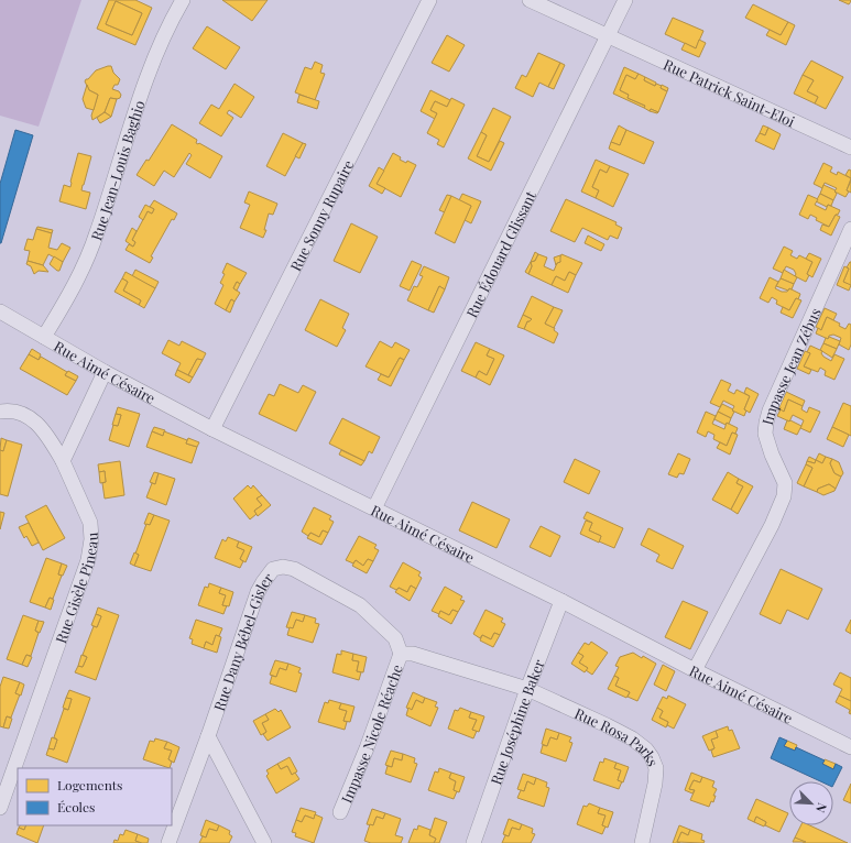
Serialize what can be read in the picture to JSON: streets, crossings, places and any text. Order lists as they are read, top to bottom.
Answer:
{
  "streets": {
    "street": [
      "Rue Patrick Saint-Eloi",
      "Rue Jean-Louis Baghio",
      "Rue Sonny Rupaire",
      "Rue Édouard Glissant",
      "Impasse Jean Zébus",
      "Rue Aimé Césaire",
      "Rue Gisèle Pineau",
      "Rue Dany Bébel-Gisler",
      "Rue Joséphine Baker",
      "Impasse Nicole Réache",
      "Rue Rosa Parks"
    ]
  },
  "crossings": [
    ["Rue Patrick Saint-Eloi", "Rue Édouard Glissant"],
    ["Rue Jean-Louis Baghio", "Rue Aimé Césaire"],
    ["Rue Sonny Rupaire", "Rue Aimé Césaire"],
    ["Rue Édouard Glissant", "Rue Aimé Césaire"],
    ["Impasse Jean Zébus", "Rue Aimé Césaire"],
    ["Rue Aimé Césaire", "Rue Joséphine Baker"],
    ["Rue Dany Bébel-Gisler", "Impasse Nicole Réache"],
    ["Rue Joséphine Baker", "Rue Rosa Parks"]
  ],
  "legend": ["Logements", "Écoles"],
  "north": "bottom right"
}
